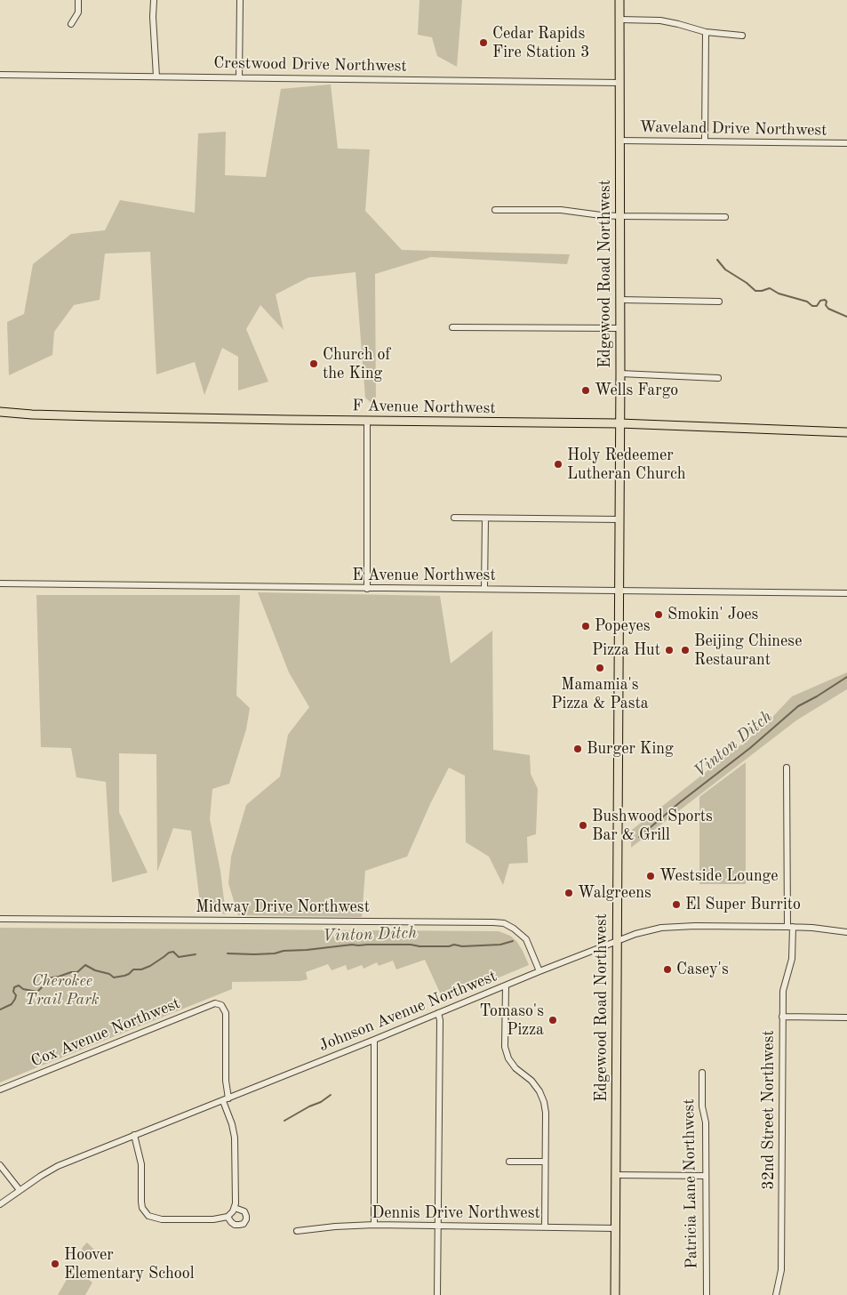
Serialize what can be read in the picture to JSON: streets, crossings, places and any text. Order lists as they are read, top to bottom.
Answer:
{
  "streets": {
    "main road": ["Edgewood Road Northwest", "F Avenue Northwest"],
    "street": [
      "Crestwood Drive Northwest",
      "Waveland Drive Northwest",
      "E Avenue Northwest",
      "Midway Drive Northwest",
      "Johnson Avenue Northwest",
      "Cox Avenue Northwest",
      "32nd Street Northwest",
      "Patricia Lane Northwest",
      "Dennis Drive Northwest"
    ]
  },
  "crossings": [
    ["Crestwood Drive Northwest", "Edgewood Road Northwest"],
    ["Waveland Drive Northwest", "Edgewood Road Northwest"],
    ["Edgewood Road Northwest", "F Avenue Northwest"],
    ["Edgewood Road Northwest", "E Avenue Northwest"],
    ["Edgewood Road Northwest", "Johnson Avenue Northwest"],
    ["Edgewood Road Northwest", "Dennis Drive Northwest"],
    ["Midway Drive Northwest", "Johnson Avenue Northwest"],
    ["Johnson Avenue Northwest", "Cox Avenue Northwest"],
    ["Johnson Avenue Northwest", "32nd Street Northwest"]
  ],
  "water": ["Vinton Ditch"],
  "parks": ["Cherokee Trail Park"],
  "places": [
    "Cedar Rapids Fire Station 3",
    "Church of the King",
    "Wells Fargo",
    "Holy Redeemer Lutheran Church",
    "Smokin' Joes",
    "Popeyes",
    "Pizza Hut",
    "Beijing Chinese Restaurant",
    "Mamamia's Pizza & Pasta",
    "Burger King",
    "Bushwood Sports Bar & Grill",
    "Westside Lounge",
    "Walgreens",
    "El Super Burrito",
    "Casey's",
    "Tomaso's Pizza",
    "Hoover Elementary School"
  ]
}
